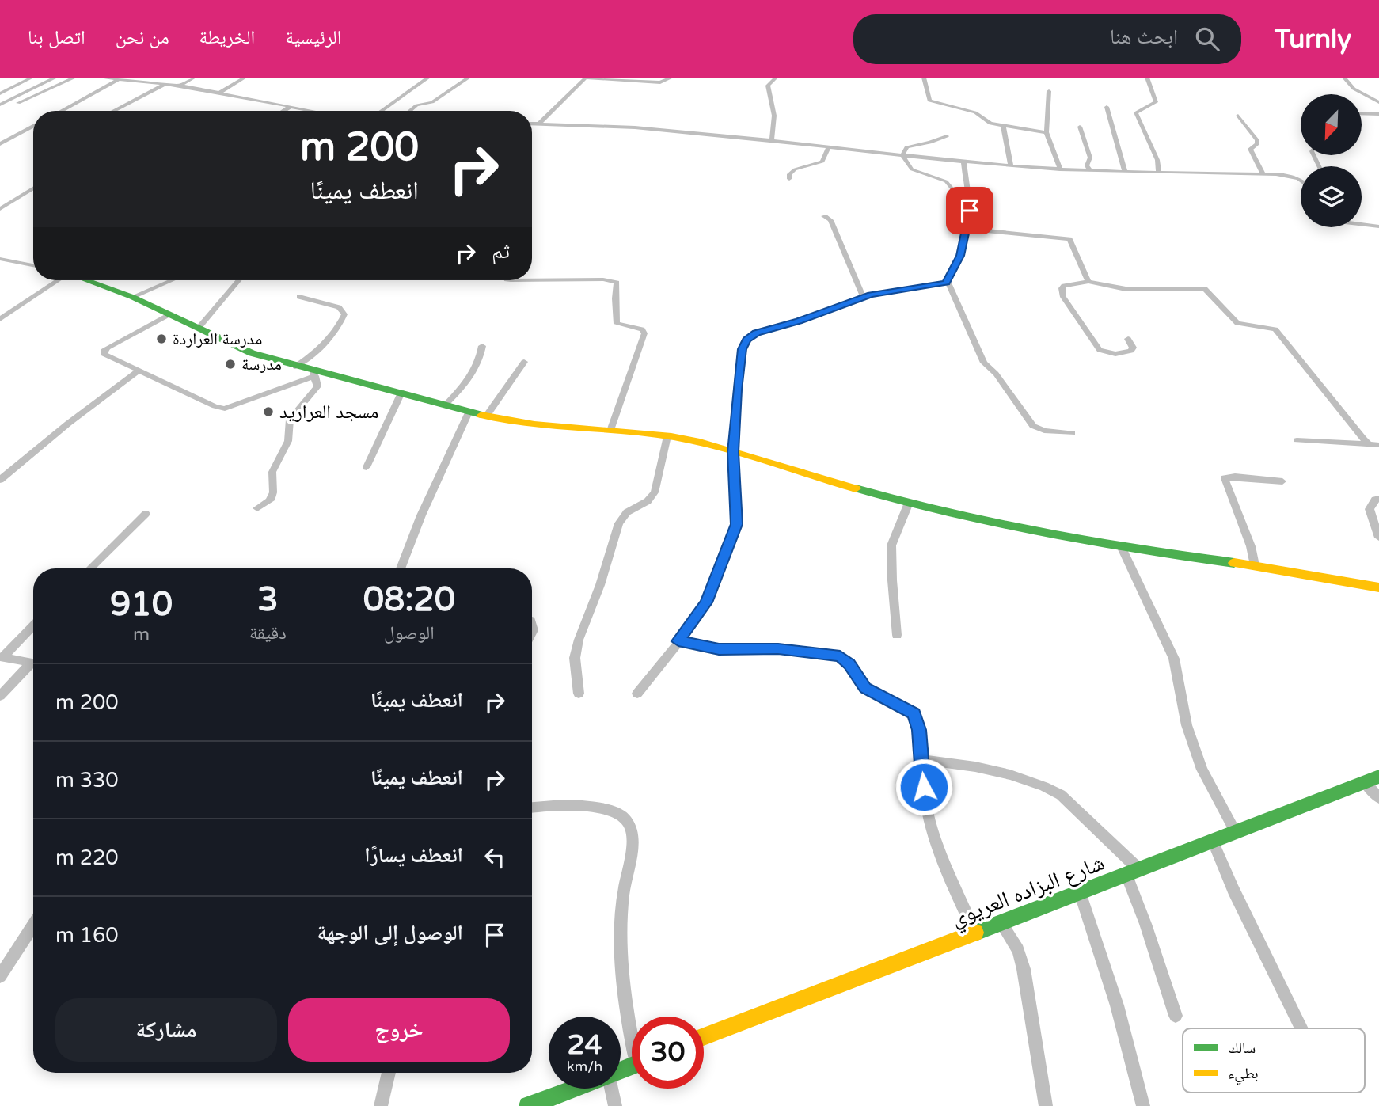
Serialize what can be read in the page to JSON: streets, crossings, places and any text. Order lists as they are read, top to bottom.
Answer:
{
  "streets": {
    "street": ["شارع البزاده العريوي"]
  },
  "places": ["مدرسة العراردة", "مدرسة", "مسجد العراريد"],
  "legend": ["سالك", "بطيء"],
  "north": "bottom left",
  "page": {
    "header": "Turnly",
    "search": "ابحث هنا",
    "nav": [
      "الرئيسية",
      "الخريطة",
      "من نحن",
      "اتصل بنا"
    ],
    "turn": ["200 m", "انعطف يمينًا"],
    "then": "ثم",
    "eta": [
      "08:20",
      "الوصول",
      "3",
      "دقيقة",
      "910",
      "m"
    ],
    "list": [
      {
        "name": "انعطف يمينًا",
        "value": "200 m"
      },
      {
        "name": "انعطف يمينًا",
        "value": "330 m"
      },
      {
        "name": "انعطف يسارًا",
        "value": "220 m"
      },
      {
        "name": "الوصول إلى الوجهة",
        "value": "160 m"
      }
    ],
    "buttons": ["خروج", "مشاركة"],
    "speed": "24 km/h",
    "limit": "30"
  }
}
